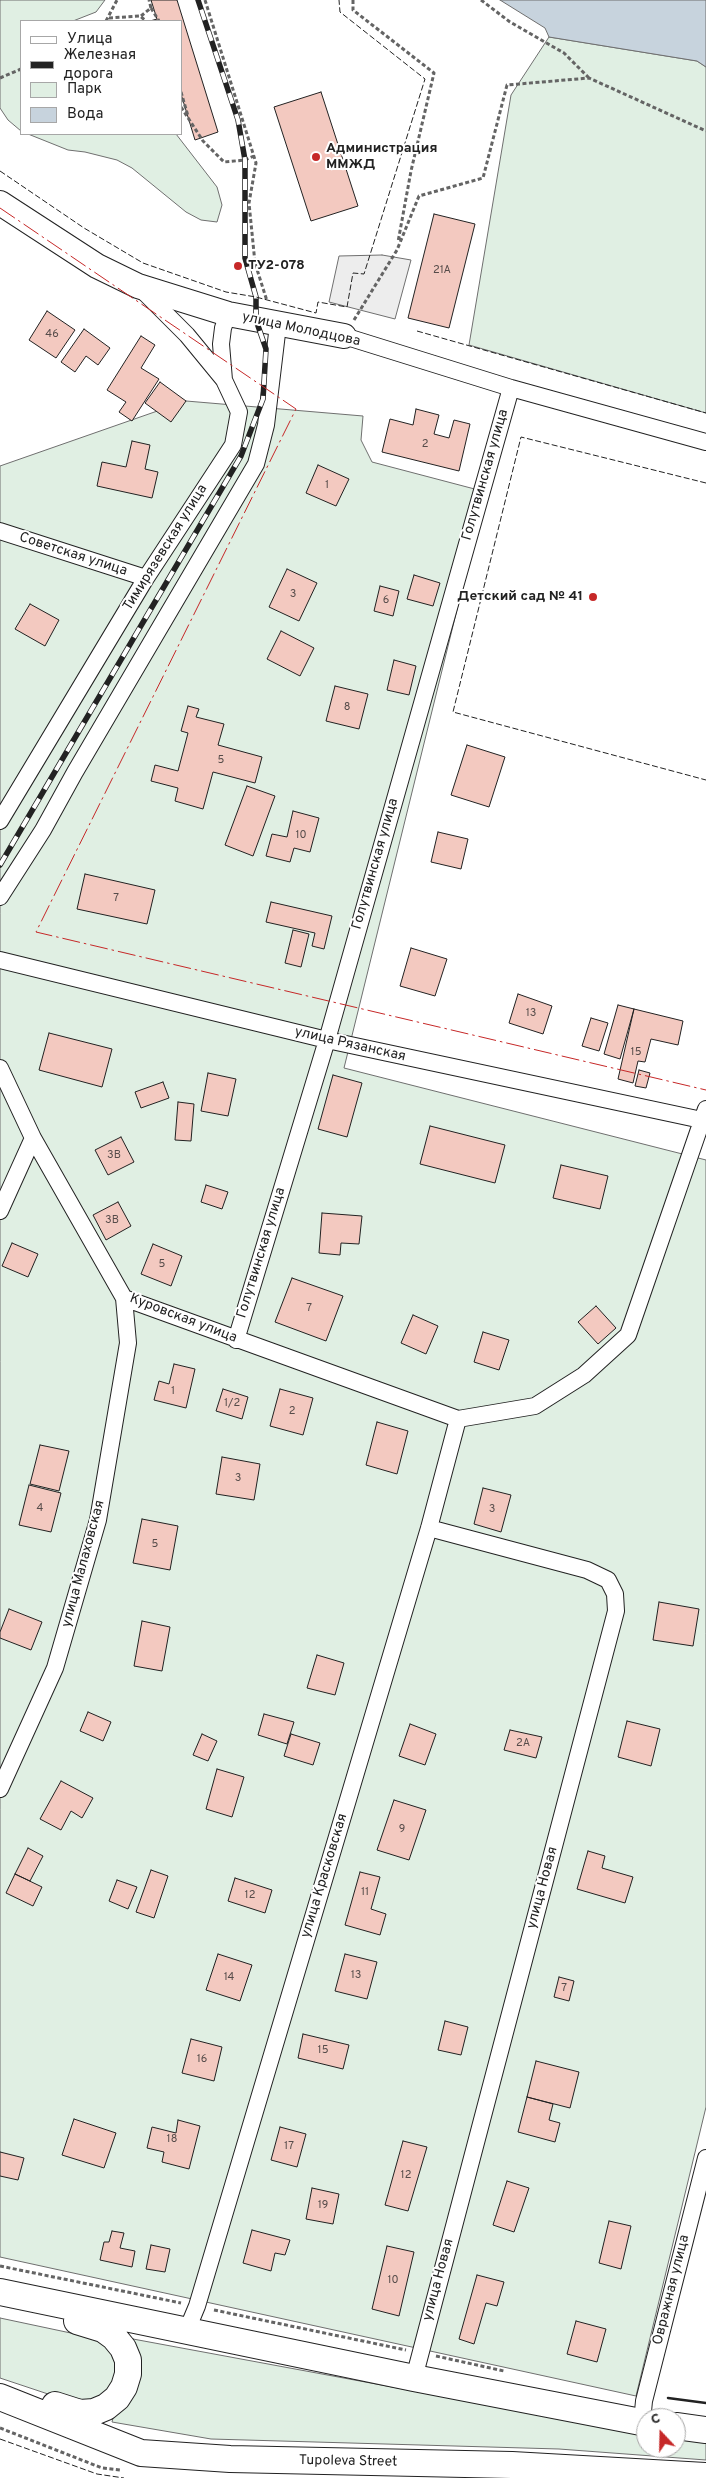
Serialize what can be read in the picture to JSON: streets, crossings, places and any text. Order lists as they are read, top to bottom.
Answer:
{
  "streets": {
    "main road": ["Tupoleva Street"],
    "street": [
      "улица Молодцова",
      "Голутвинская улица",
      "Тимирязевская улица",
      "Советская улица",
      "улица Рязанская",
      "Куровская улица",
      "улица Малаховская",
      "улица Красковская",
      "улица Новая",
      "Овражная улица"
    ]
  },
  "crossings": [
    ["улица Молодцова", "Голутвинская улица"],
    ["улица Молодцова", "Тимирязевская улица"],
    ["Голутвинская улица", "улица Рязанская"],
    ["Голутвинская улица", "Куровская улица"],
    ["Тимирязевская улица", "Советская улица"],
    ["Куровская улица", "улица Малаховская"],
    ["Куровская улица", "улица Красковская"],
    ["улица Красковская", "улица Новая"]
  ],
  "places": ["Администрация ММЖД", "ТУ2-078", "Детский сад № 41"],
  "house_numbers": [
    "21А",
    "46",
    "2",
    "1",
    "3",
    "6",
    "8",
    "5",
    "10",
    "7",
    "13",
    "15",
    "3В",
    "3В",
    "5",
    "7",
    "1",
    "1/2",
    "2",
    "3",
    "4",
    "3",
    "5",
    "2А",
    "9",
    "11",
    "12",
    "13",
    "14",
    "7",
    "15",
    "16",
    "18",
    "17",
    "12",
    "19",
    "10"
  ],
  "legend": [
    "Улица",
    "Железная дорога",
    "Парк",
    "Вода"
  ],
  "north": "top"
}
